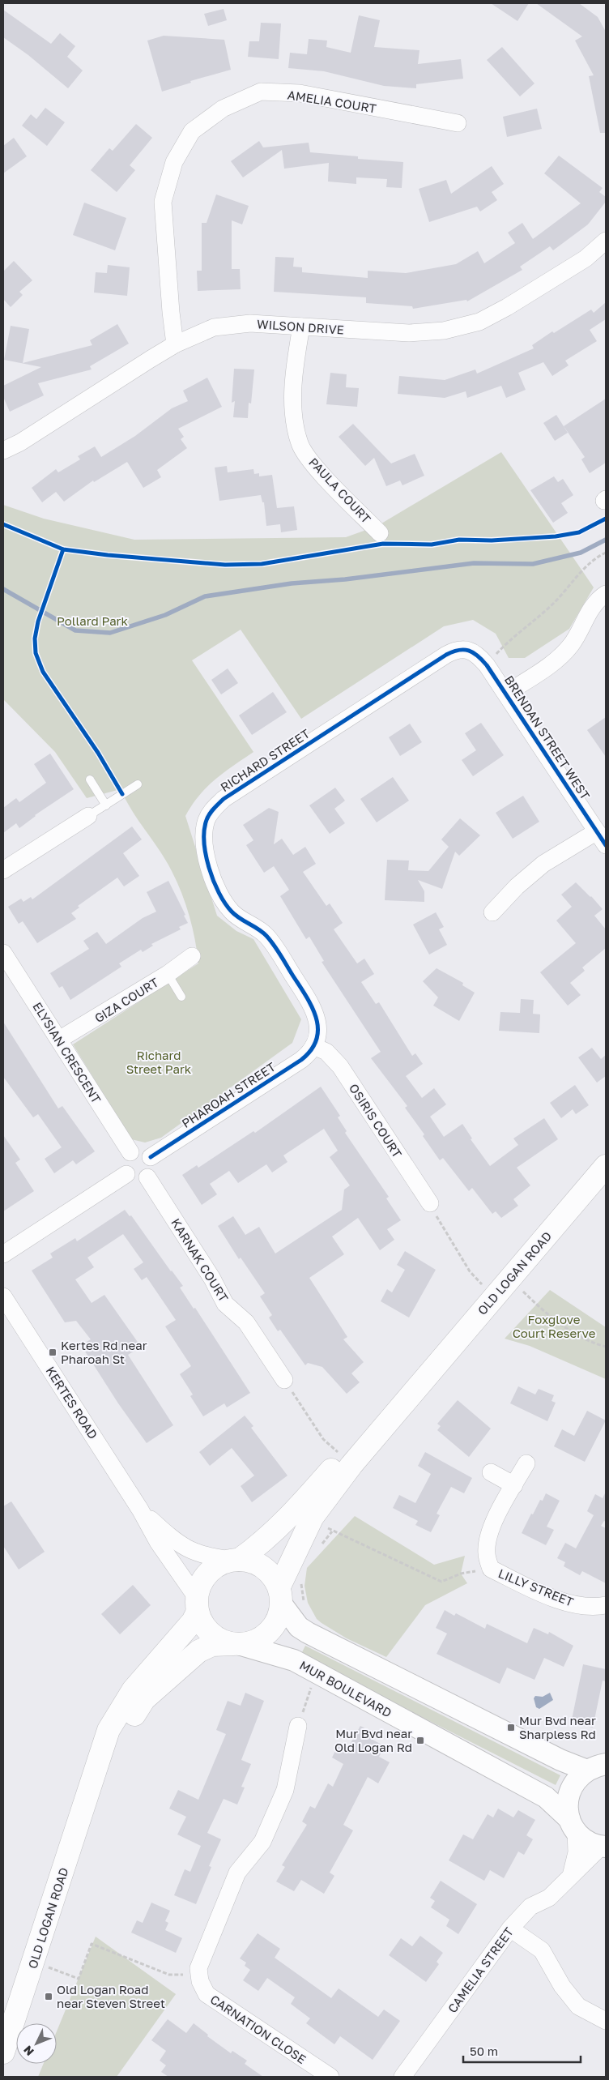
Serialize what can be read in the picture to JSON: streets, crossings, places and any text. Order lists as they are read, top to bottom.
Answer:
{
  "streets": {
    "main road": ["OLD LOGAN ROAD"],
    "street": [
      "AMELIA COURT",
      "WILSON DRIVE",
      "PAULA COURT",
      "BRENDAN STREET WEST",
      "RICHARD STREET",
      "GIZA COURT",
      "ELYSIAN CRESCENT",
      "PHAROAH STREET",
      "OSIRIS COURT",
      "KARNAK COURT",
      "KERTES ROAD",
      "LILLY STREET",
      "MUR BOULEVARD",
      "CAMELIA STREET",
      "CARNATION CLOSE"
    ]
  },
  "crossings": [
    ["AMELIA COURT", "WILSON DRIVE"],
    ["WILSON DRIVE", "PAULA COURT"],
    ["BRENDAN STREET WEST", "RICHARD STREET"],
    ["RICHARD STREET", "PHAROAH STREET"],
    ["RICHARD STREET", "OSIRIS COURT"],
    ["GIZA COURT", "ELYSIAN CRESCENT"],
    ["ELYSIAN CRESCENT", "PHAROAH STREET"],
    ["ELYSIAN CRESCENT", "KARNAK COURT"],
    ["PHAROAH STREET", "OSIRIS COURT"],
    ["PHAROAH STREET", "KARNAK COURT"],
    ["OLD LOGAN ROAD", "KERTES ROAD"],
    ["OLD LOGAN ROAD", "MUR BOULEVARD"],
    ["KERTES ROAD", "MUR BOULEVARD"],
    ["MUR BOULEVARD", "CAMELIA STREET"]
  ],
  "parks": ["Pollard Park", "Richard Street Park", "Foxglove Court Reserve"],
  "places": {
    "transit": [
      "Kertes Rd near Pharoah St",
      "Mur Bvd near Sharpless Rd",
      "Mur Bvd near Old Logan Rd",
      "Old Logan Road near Steven Street"
    ]
  },
  "scale_bar": "50 m",
  "north": "bottom left"
}
